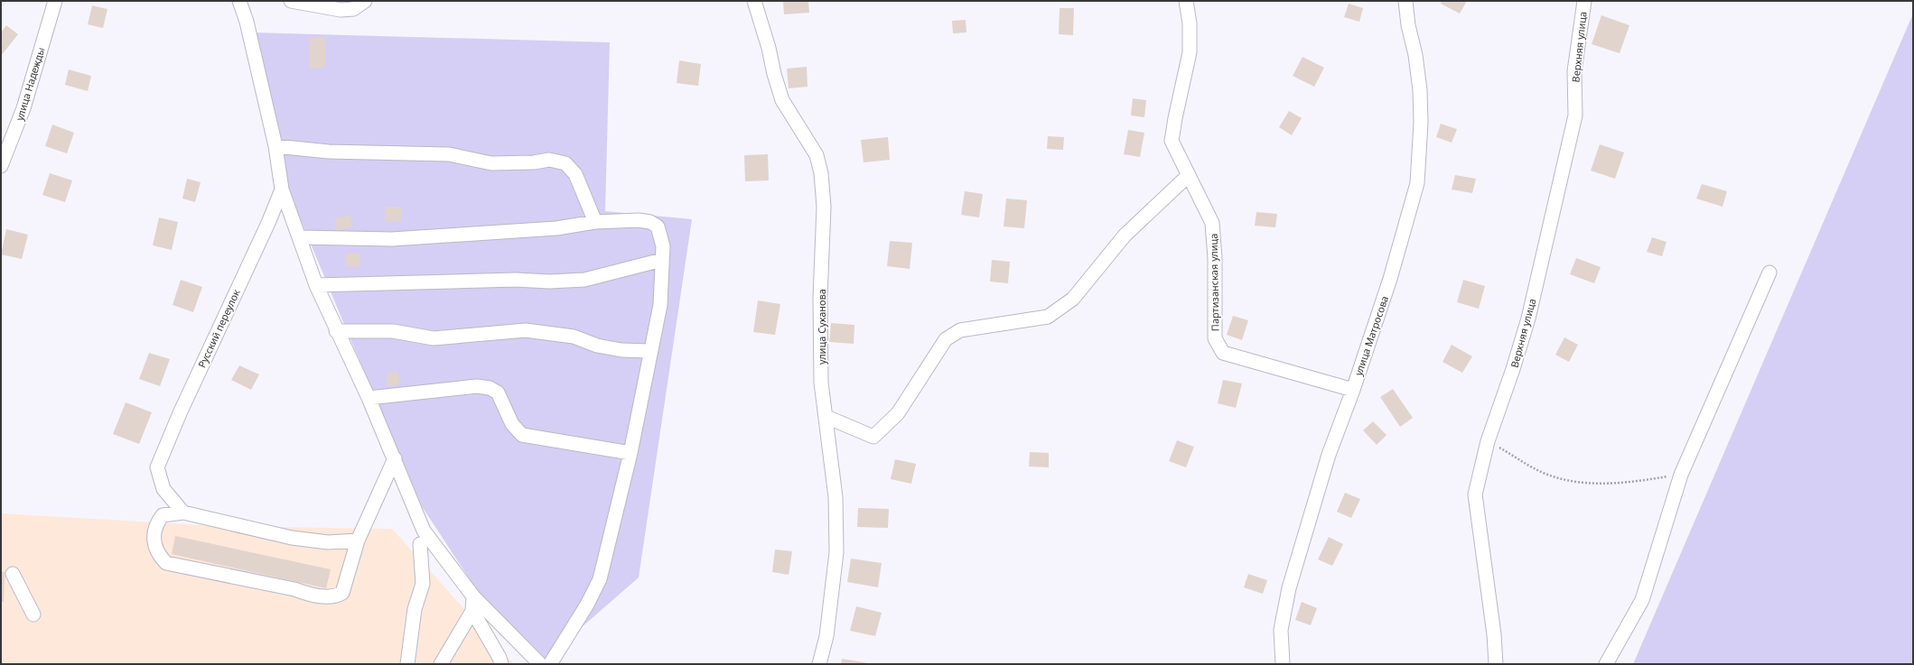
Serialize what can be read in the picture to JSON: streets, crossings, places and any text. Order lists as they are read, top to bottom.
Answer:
{
  "streets": {
    "street": [
      "Верхняя улица",
      "улица Надежды",
      "Партизанская улица",
      "улица Суханова",
      "Русский переулок",
      "улица Матросова"
    ]
  },
  "crossings": [
    ["Партизанская улица", "улица Матросова"]
  ]
}
